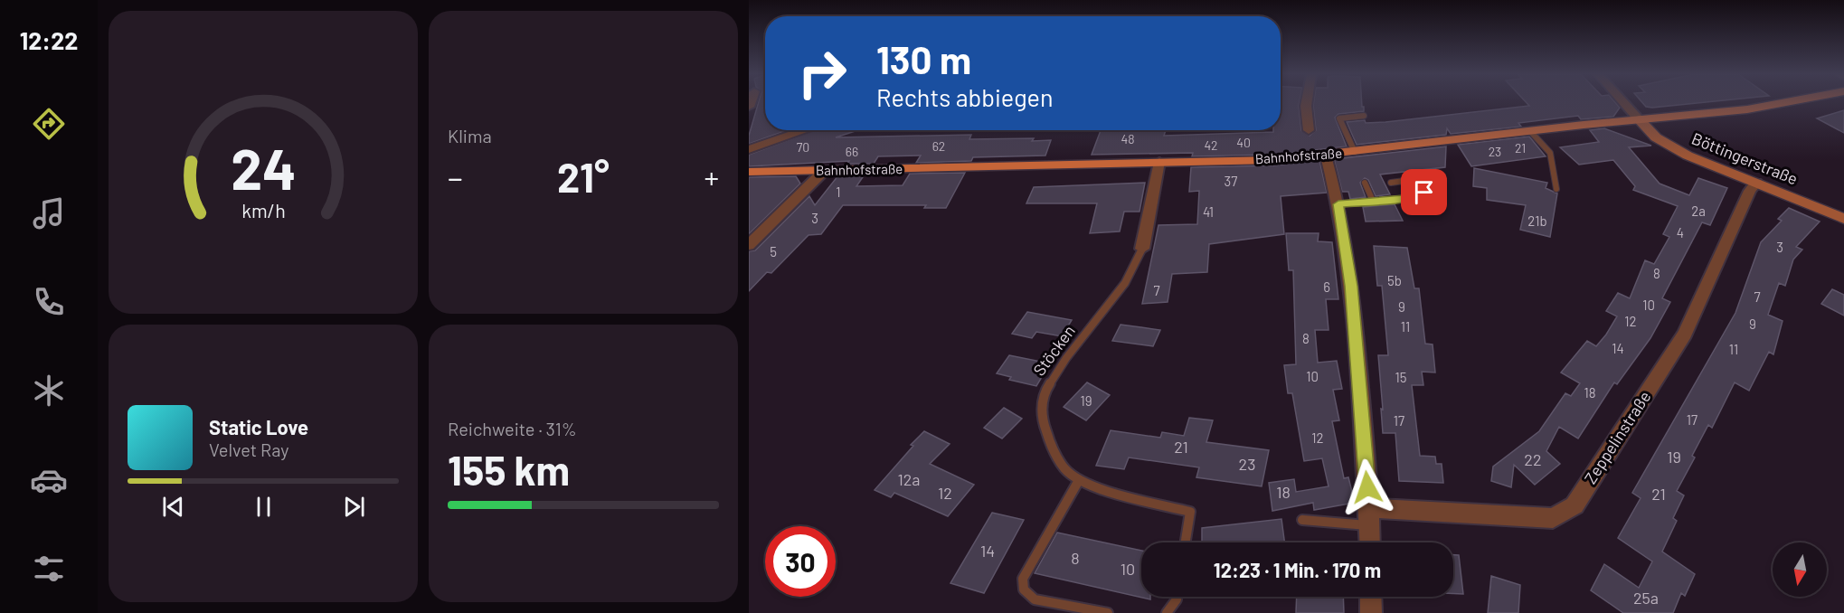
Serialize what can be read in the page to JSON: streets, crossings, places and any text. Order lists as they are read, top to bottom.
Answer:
{
  "streets": {
    "main road": ["Bahnhofstraße", "Böttingerstraße"],
    "street": ["Stöcken", "Zeppelinstraße"]
  },
  "crossings": [
    ["Bahnhofstraße", "Böttingerstraße"],
    ["Bahnhofstraße", "Stöcken"],
    ["Böttingerstraße", "Zeppelinstraße"]
  ],
  "house_numbers": [
    "48",
    "40",
    "42",
    "62",
    "70",
    "21",
    "66",
    "23",
    "37",
    "1",
    "2a",
    "41",
    "3",
    "21b",
    "4",
    "3",
    "5",
    "8",
    "5b",
    "6",
    "7",
    "7",
    "10",
    "9",
    "12",
    "9",
    "11",
    "8",
    "14",
    "11",
    "10",
    "15",
    "18",
    "19",
    "17",
    "17",
    "12",
    "21",
    "19",
    "22",
    "23",
    "12a",
    "18",
    "12",
    "21",
    "14",
    "8",
    "10",
    "25a"
  ],
  "north": "bottom",
  "page": {
    "tabs": "12:22",
    "tile": [
      "Klima",
      ["Reichweite · 31%", "155 km"]
    ],
    "turn": ["130 m", "Rechts abbiegen"],
    "heat": ["−", "21°", "+"],
    "song": ["Static Love", "Velvet Ray"],
    "limit": "30",
    "trip": "12:23 · 1 Min. · 170 m",
    "gauge": ["24", "km/h"]
  }
}
